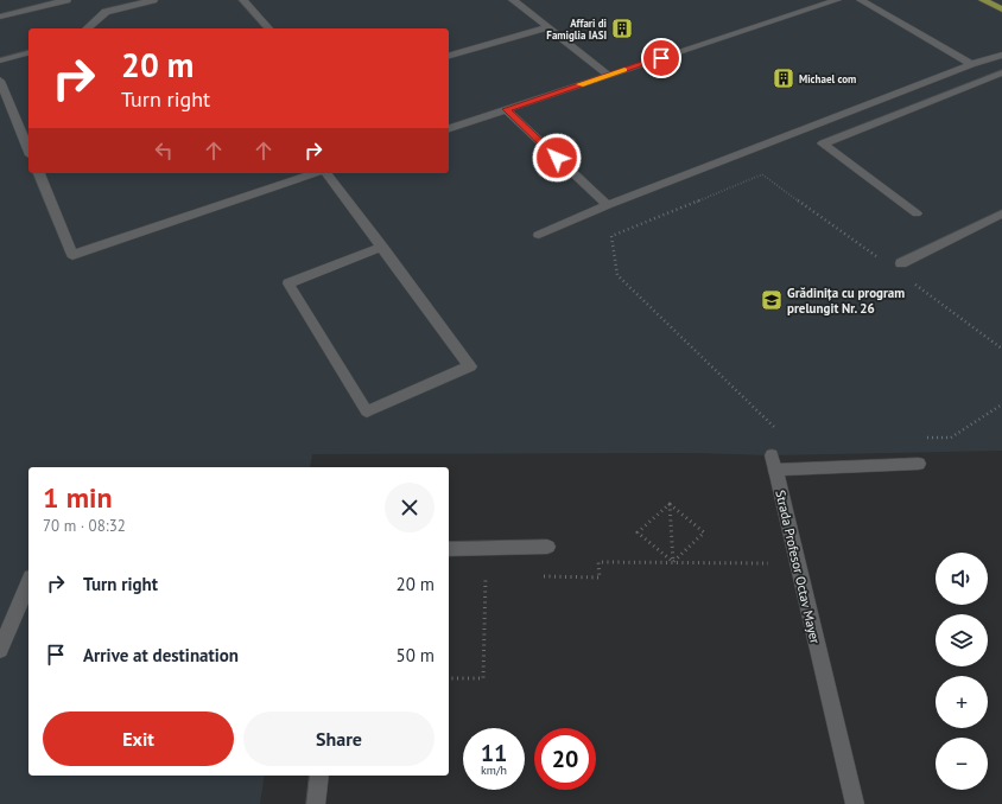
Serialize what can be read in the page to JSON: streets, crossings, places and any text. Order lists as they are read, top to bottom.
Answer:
{
  "streets": {
    "street": ["Strada Profesor Octav Mayer"]
  },
  "places": {
    "building": ["Affari di Famiglia IASI", "Michael com"],
    "school or university": ["Grădinița cu program prelungit Nr. 26"]
  },
  "page": {
    "turn": ["20 m", "Turn right"],
    "heading": ["1 min", "70 m · 08:32"],
    "list": [
      {
        "name": "Turn right",
        "value": "20 m"
      },
      {
        "name": "Arrive at destination",
        "value": "50 m"
      }
    ],
    "map_buttons": ["+", "−"],
    "buttons": ["Exit", "Share"],
    "speed": "11 km/h",
    "limit": "20"
  }
}
